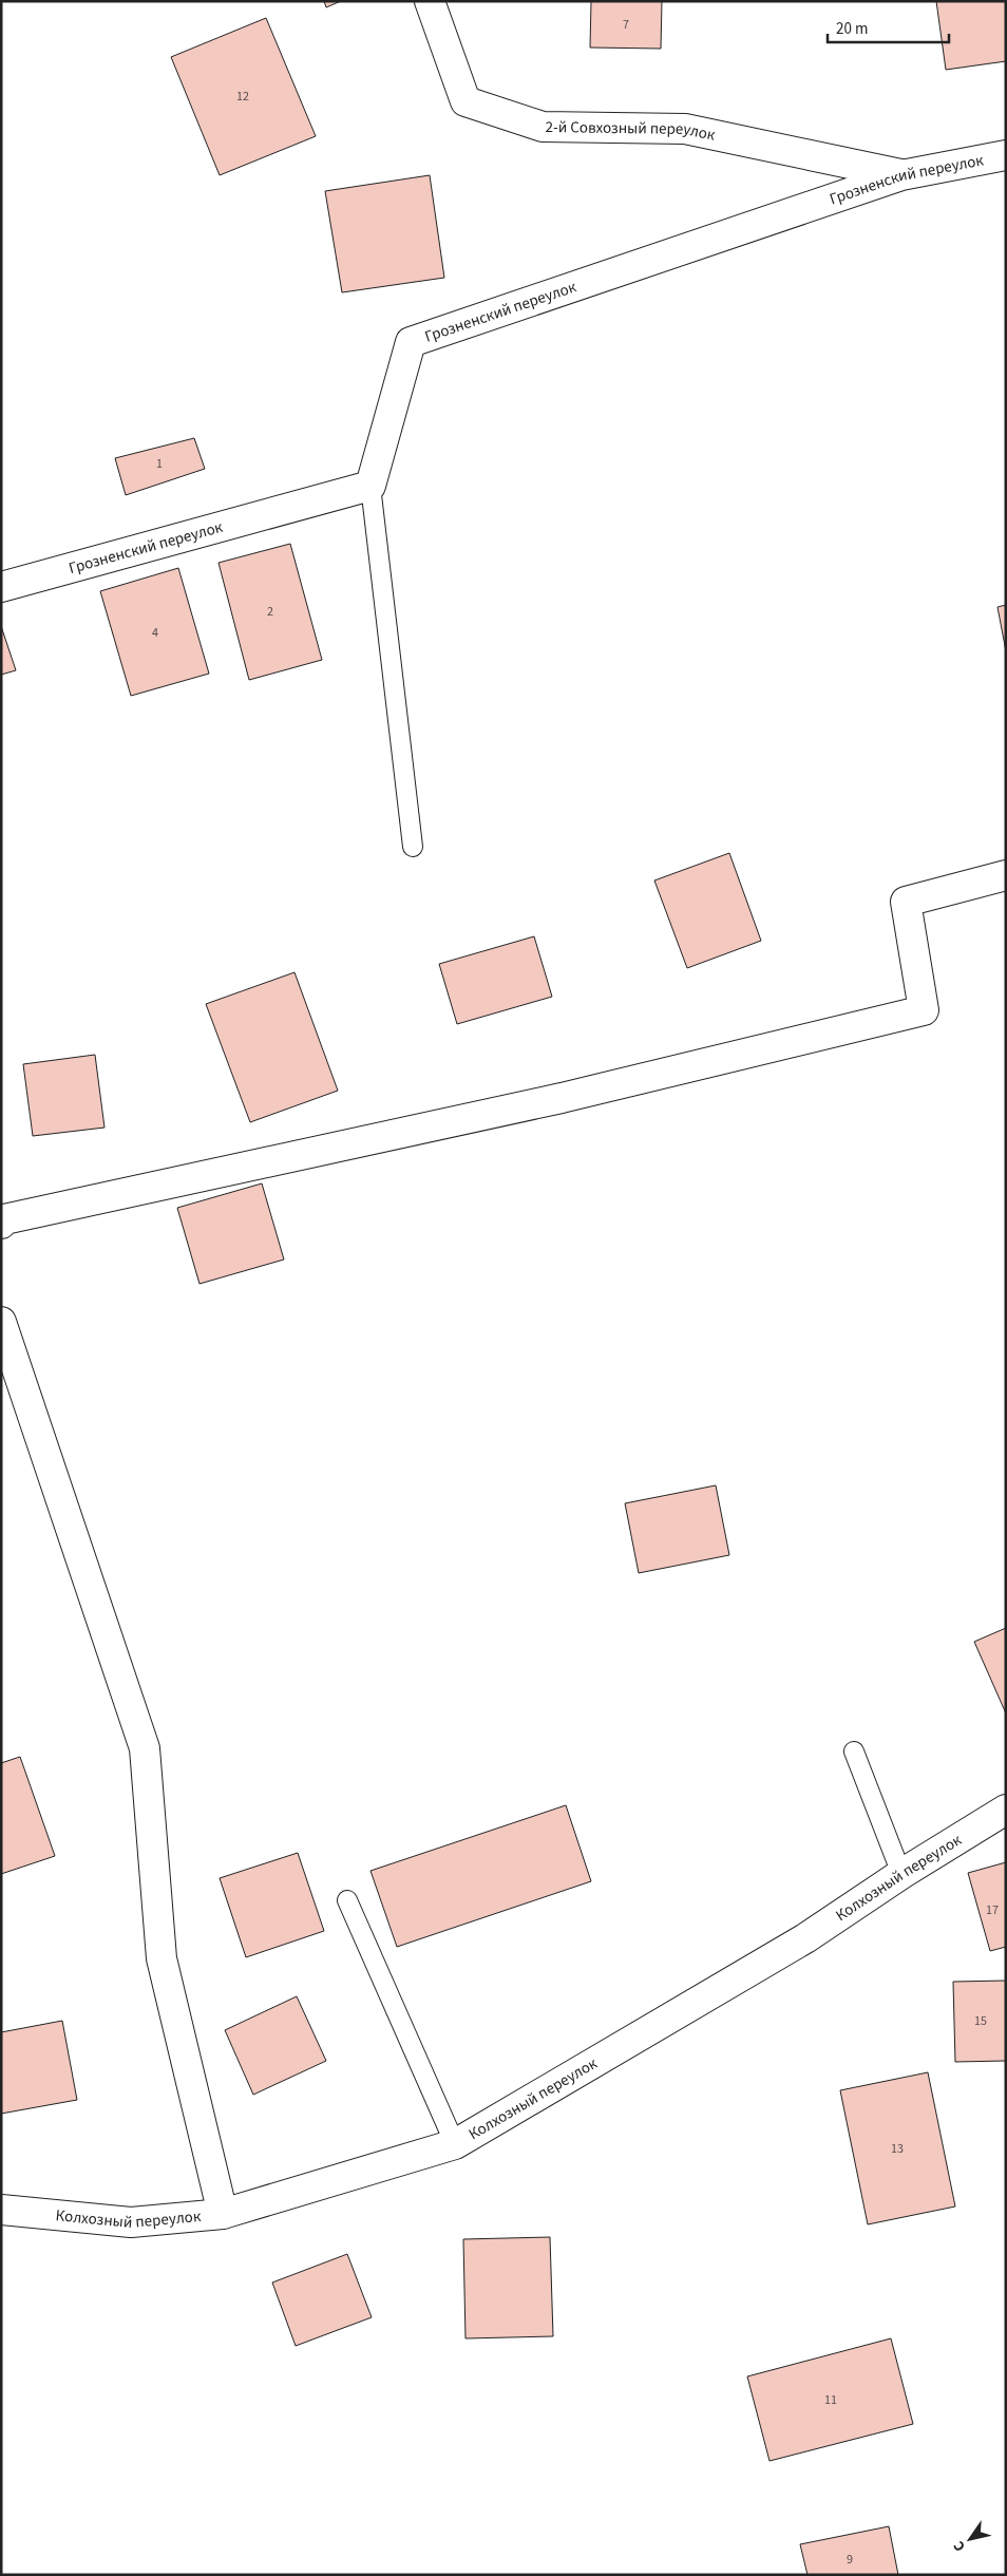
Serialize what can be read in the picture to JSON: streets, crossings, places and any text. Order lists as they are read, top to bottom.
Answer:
{
  "streets": {
    "street": ["2-й Совхозный переулок", "Грозненский переулок", "Колхозный переулок"]
  },
  "crossings": [
    ["2-й Совхозный переулок", "Грозненский переулок"]
  ],
  "house_numbers": [
    "7",
    "12",
    "1",
    "2",
    "4",
    "17",
    "15",
    "13",
    "11",
    "9"
  ],
  "scale_bar": "20 m",
  "north": "bottom left"
}
